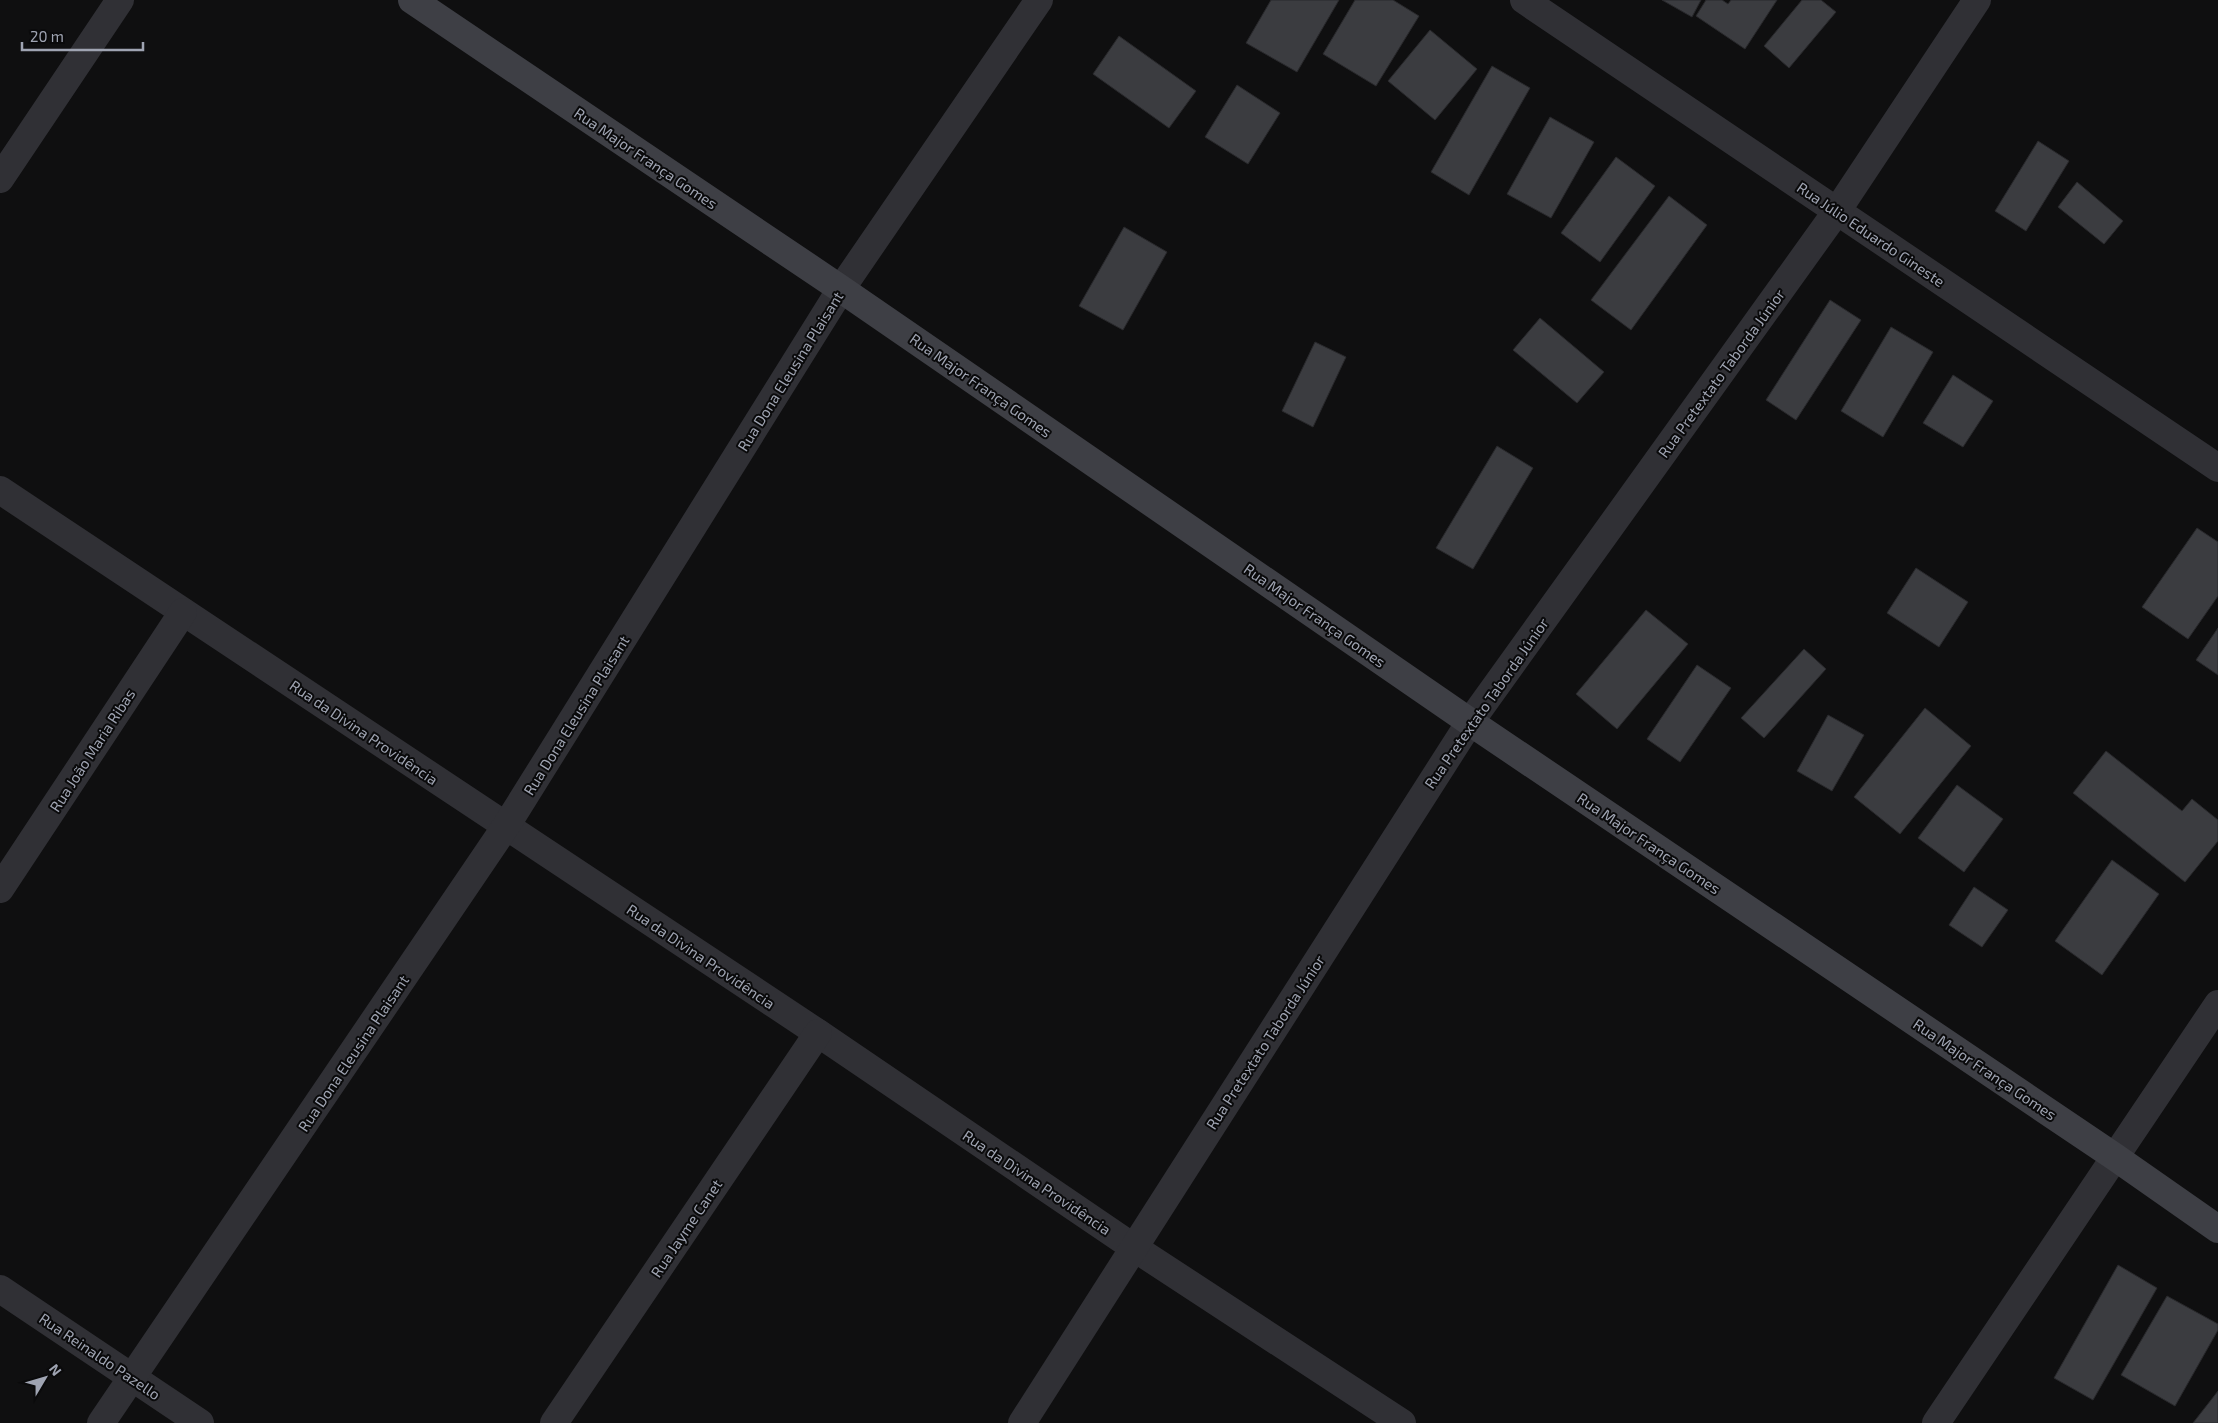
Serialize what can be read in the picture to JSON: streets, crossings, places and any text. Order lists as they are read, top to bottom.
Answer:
{
  "streets": {
    "main road": ["Rua Major França Gomes"],
    "street": [
      "Rua Júlio Eduardo Gineste",
      "Rua Dona Eleusina Plaisant",
      "Rua Pretextato Taborda Júnior",
      "Rua da Divina Providência",
      "Rua João Maria Ribas",
      "Rua Jayme Canet",
      "Rua Reinaldo Pazello"
    ]
  },
  "crossings": [
    ["Rua Major França Gomes", "Rua Dona Eleusina Plaisant"],
    ["Rua Major França Gomes", "Rua Pretextato Taborda Júnior"],
    ["Rua Júlio Eduardo Gineste", "Rua Pretextato Taborda Júnior"],
    ["Rua Dona Eleusina Plaisant", "Rua da Divina Providência"],
    ["Rua Dona Eleusina Plaisant", "Rua Reinaldo Pazello"],
    ["Rua Pretextato Taborda Júnior", "Rua da Divina Providência"],
    ["Rua da Divina Providência", "Rua João Maria Ribas"],
    ["Rua da Divina Providência", "Rua Jayme Canet"]
  ],
  "scale_bar": "20 m",
  "north": "top right"
}
